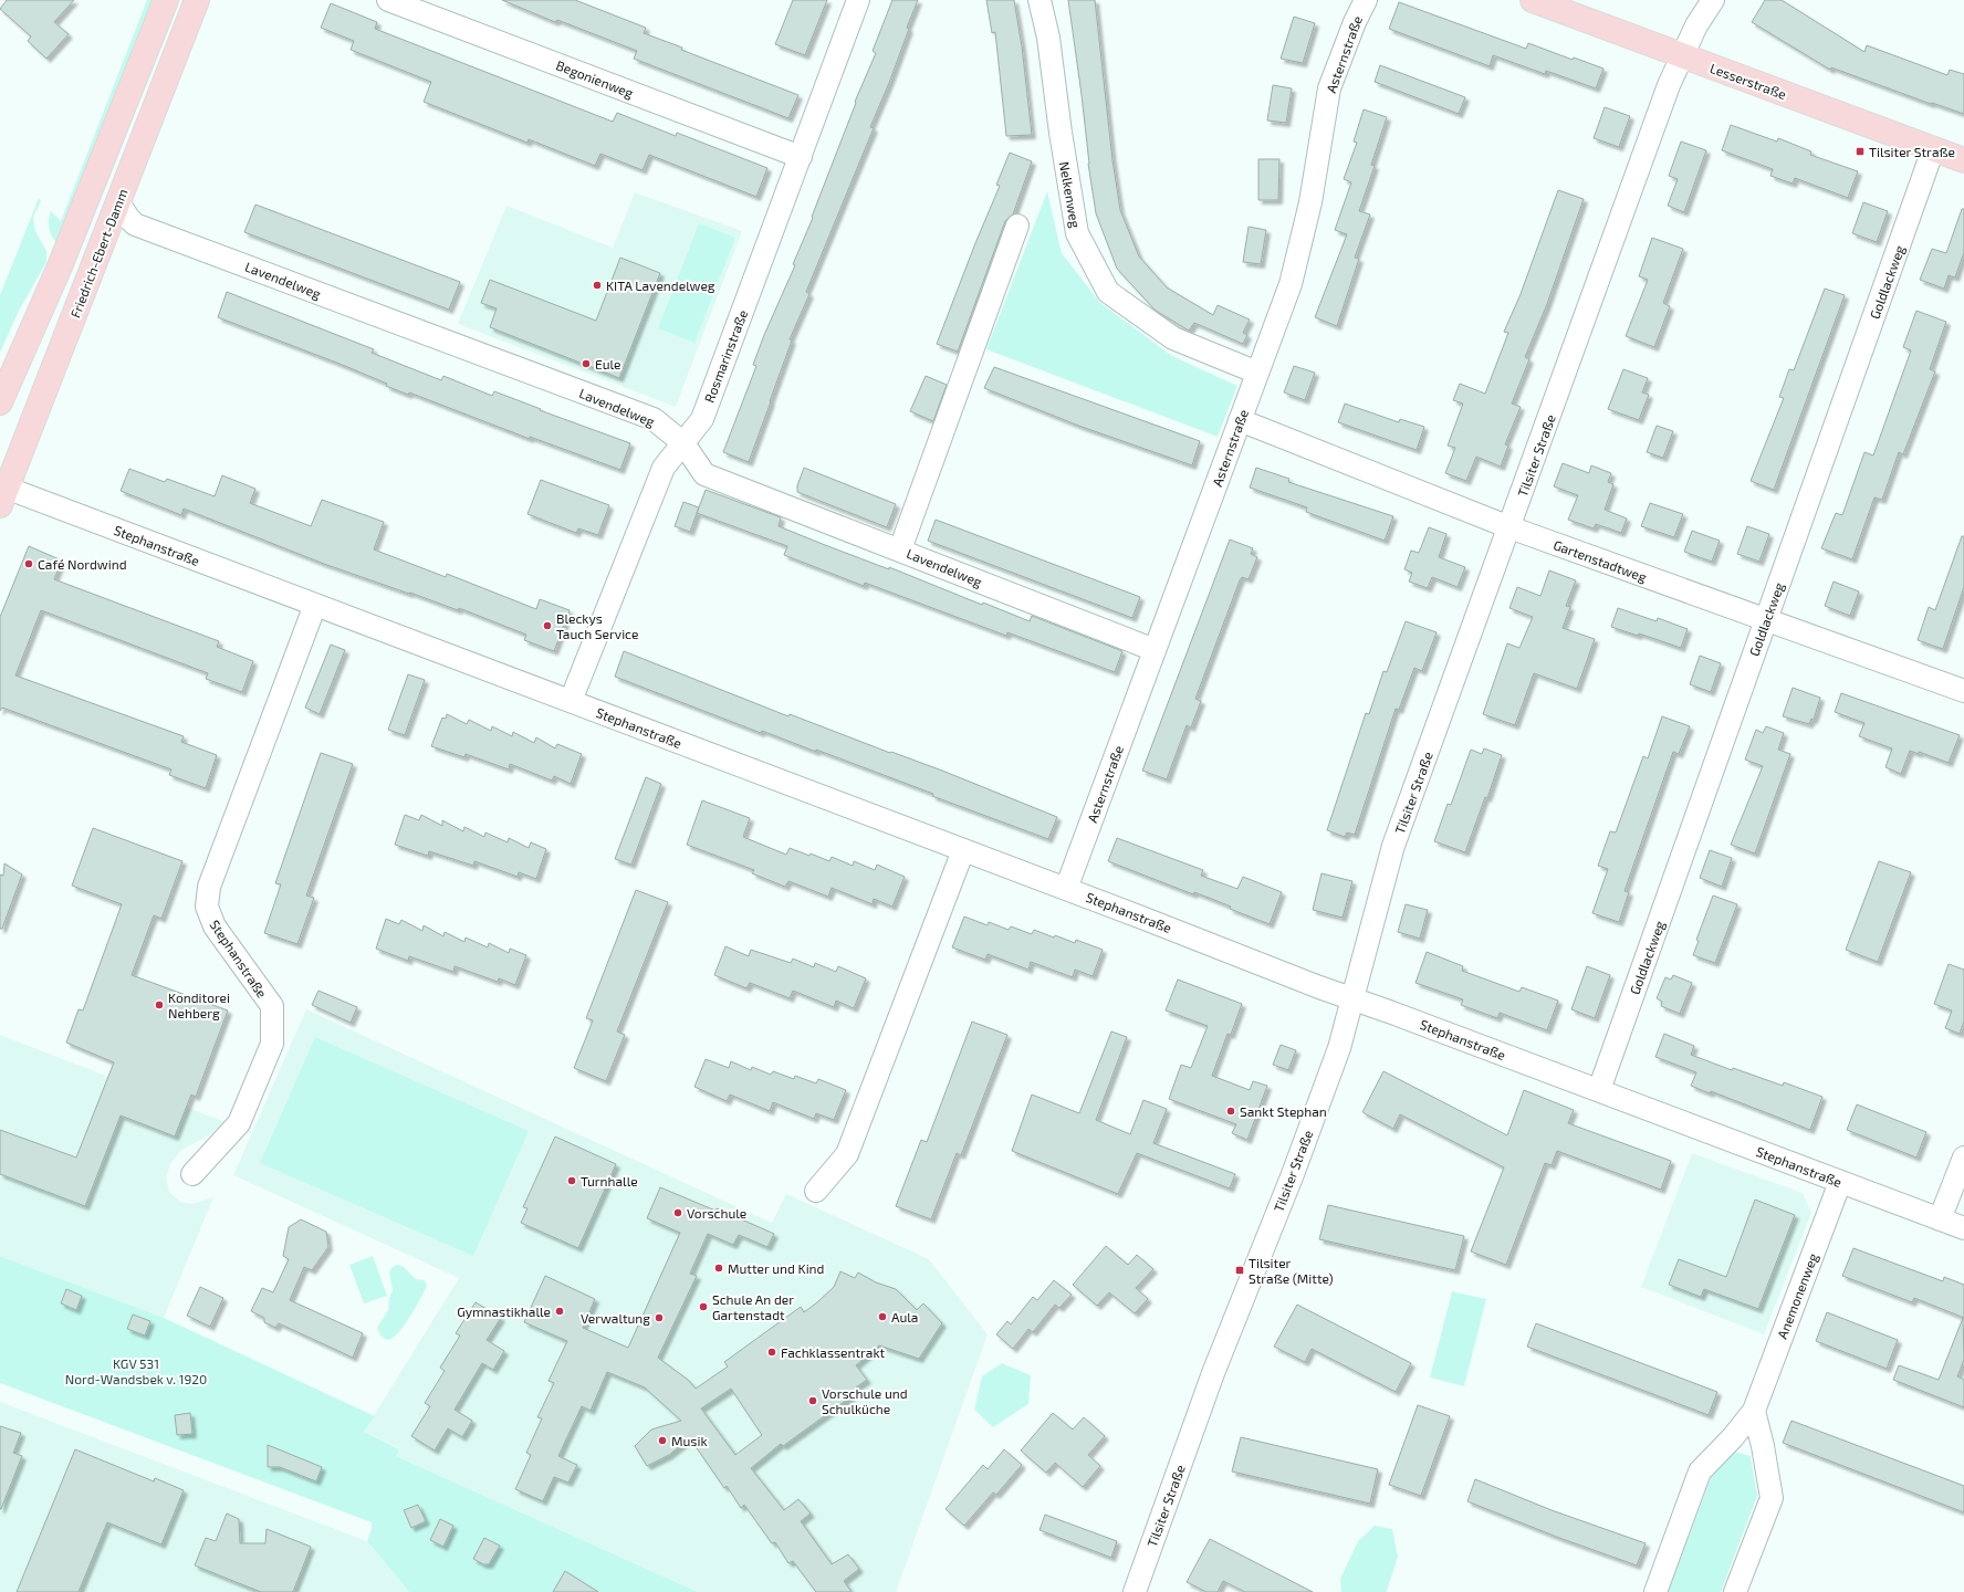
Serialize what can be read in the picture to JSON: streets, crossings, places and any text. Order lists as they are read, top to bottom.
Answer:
{
  "streets": {
    "main road": ["Lesserstraße", "Friedrich-Ebert-Damm"],
    "street": [
      "Asternstraße",
      "Begonienweg",
      "Nelkenweg",
      "Lavendelweg",
      "Goldlackweg",
      "Rosmarinstraße",
      "Tilsiter Straße",
      "Stephanstraße",
      "Gartenstadtweg",
      "Anemonenweg"
    ]
  },
  "crossings": [
    ["Asternstraße", "Nelkenweg"],
    ["Asternstraße", "Lavendelweg"],
    ["Asternstraße", "Stephanstraße"],
    ["Asternstraße", "Gartenstadtweg"],
    ["Begonienweg", "Rosmarinstraße"],
    ["Lesserstraße", "Goldlackweg"],
    ["Lesserstraße", "Tilsiter Straße"],
    ["Friedrich-Ebert-Damm", "Lavendelweg"],
    ["Friedrich-Ebert-Damm", "Stephanstraße"],
    ["Lavendelweg", "Rosmarinstraße"],
    ["Goldlackweg", "Stephanstraße"],
    ["Goldlackweg", "Gartenstadtweg"],
    ["Rosmarinstraße", "Stephanstraße"],
    ["Tilsiter Straße", "Stephanstraße"],
    ["Tilsiter Straße", "Gartenstadtweg"],
    ["Stephanstraße", "Anemonenweg"]
  ],
  "parks": ["KGV 531 Nord-Wandsbek v. 1920"],
  "places": {
    "transit": ["Tilsiter Straße", "Tilsiter Straße (Mitte)"],
    "other": [
      "KITA Lavendelweg",
      "Eule",
      "Café Nordwind",
      "Bleckys Tauch Service",
      "Konditorei Nehberg",
      "Sankt Stephan",
      "Turnhalle",
      "Vorschule",
      "Mutter und Kind",
      "Schule An der Gartenstadt",
      "Gymnastikhalle",
      "Aula",
      "Verwaltung",
      "Fachklassentrakt",
      "Vorschule und Schulküche",
      "Musik"
    ]
  }
}
